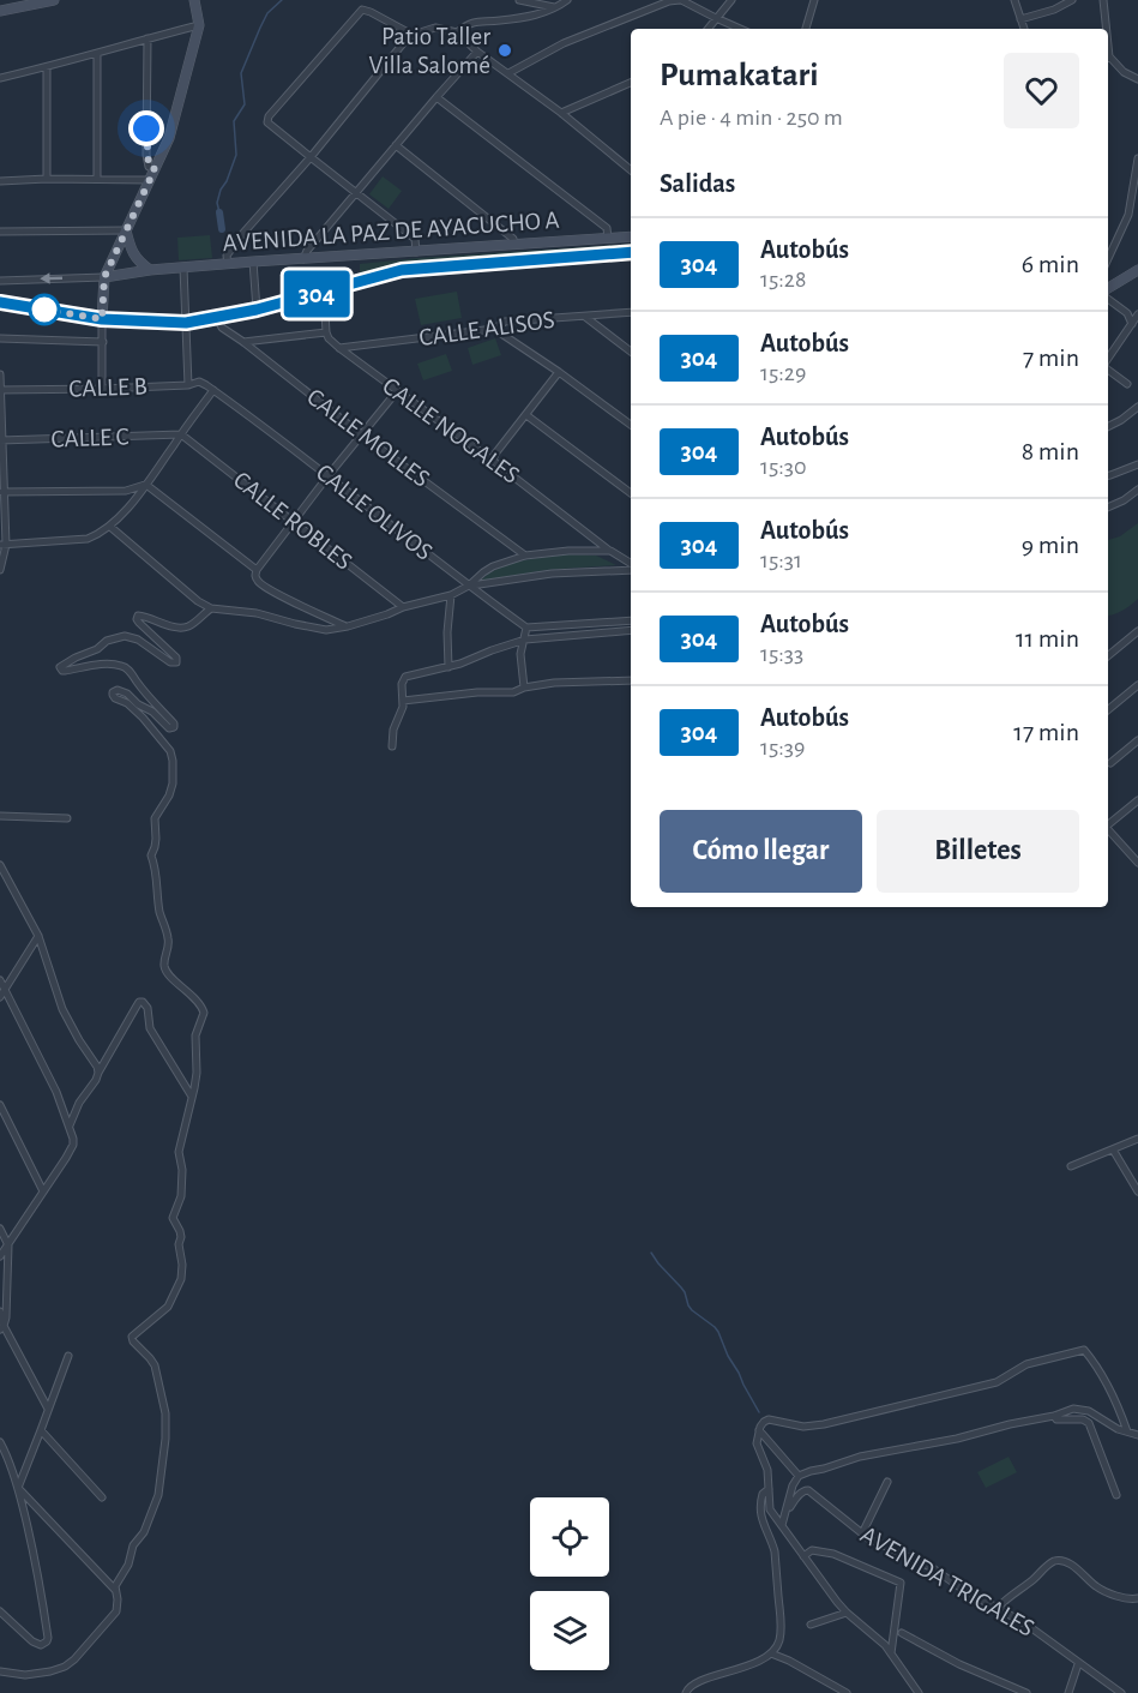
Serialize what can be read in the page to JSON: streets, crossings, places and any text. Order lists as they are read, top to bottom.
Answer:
{
  "streets": {
    "main road": ["AVENIDA LA PAZ DE AYACUCHO A"],
    "street": [
      "CALLE ALISOS",
      "CALLE B",
      "CALLE NOGALES",
      "CALLE C",
      "CALLE MOLLES",
      "CALLE OLIVOS",
      "CALLE ROBLES",
      "AVENIDA TRIGALES"
    ]
  },
  "crossings": [
    ["CALLE ALISOS", "CALLE NOGALES"],
    ["CALLE B", "CALLE OLIVOS"],
    ["CALLE C", "CALLE ROBLES"]
  ],
  "places": ["Patio Taller Villa Salomé"],
  "lines": ["bus line 304"],
  "page": {
    "on_map": "304",
    "heading": [
      ["Pumakatari", "A pie · 4 min · 250 m"],
      "Salidas"
    ],
    "list": [
      {
        "mark": "304",
        "name": "Autobús",
        "note": "15:28",
        "value": "6 min"
      },
      {
        "mark": "304",
        "name": "Autobús",
        "note": "15:29",
        "value": "7 min"
      },
      {
        "mark": "304",
        "name": "Autobús",
        "note": "15:30",
        "value": "8 min"
      },
      {
        "mark": "304",
        "name": "Autobús",
        "note": "15:31",
        "value": "9 min"
      },
      {
        "mark": "304",
        "name": "Autobús",
        "note": "15:33",
        "value": "11 min"
      },
      {
        "mark": "304",
        "name": "Autobús",
        "note": "15:39",
        "value": "17 min"
      }
    ],
    "buttons": ["Cómo llegar", "Billetes"]
  }
}
